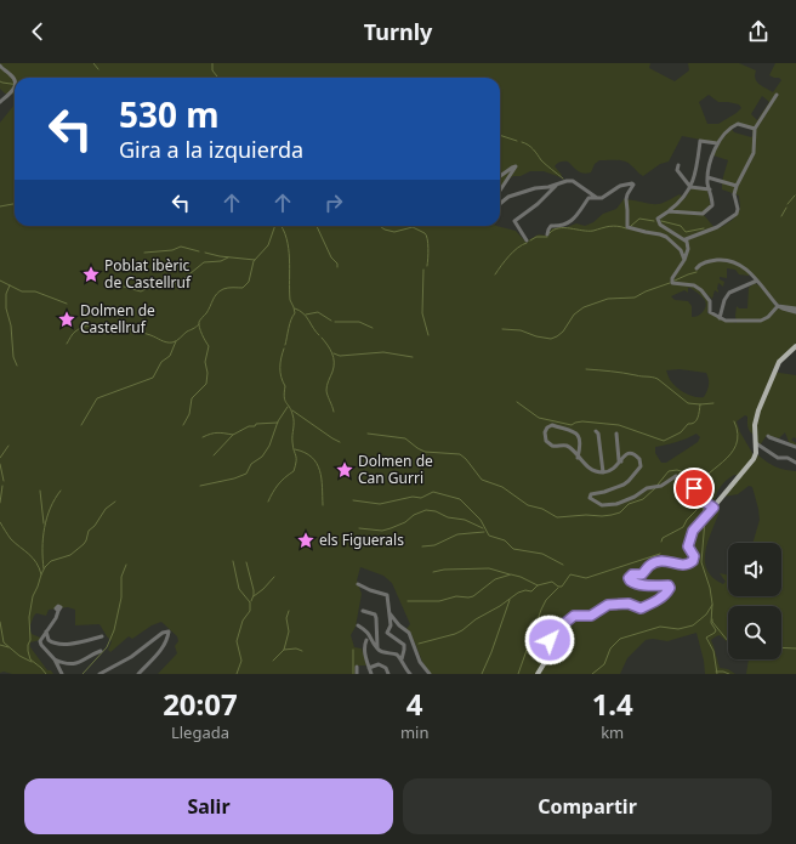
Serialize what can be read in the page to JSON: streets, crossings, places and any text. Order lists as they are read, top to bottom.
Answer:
{
  "places": {
    "place": [
      "Poblat ibèric de Castellruf",
      "Dolmen de Castellruf",
      "Dolmen de Can Gurri",
      "els Figuerals"
    ]
  },
  "page": {
    "header": "Turnly",
    "turn": ["530 m", "Gira a la izquierda"],
    "eta": [
      "20:07",
      "Llegada",
      "4",
      "min",
      "1.4",
      "km"
    ],
    "buttons": ["Salir", "Compartir"]
  }
}
